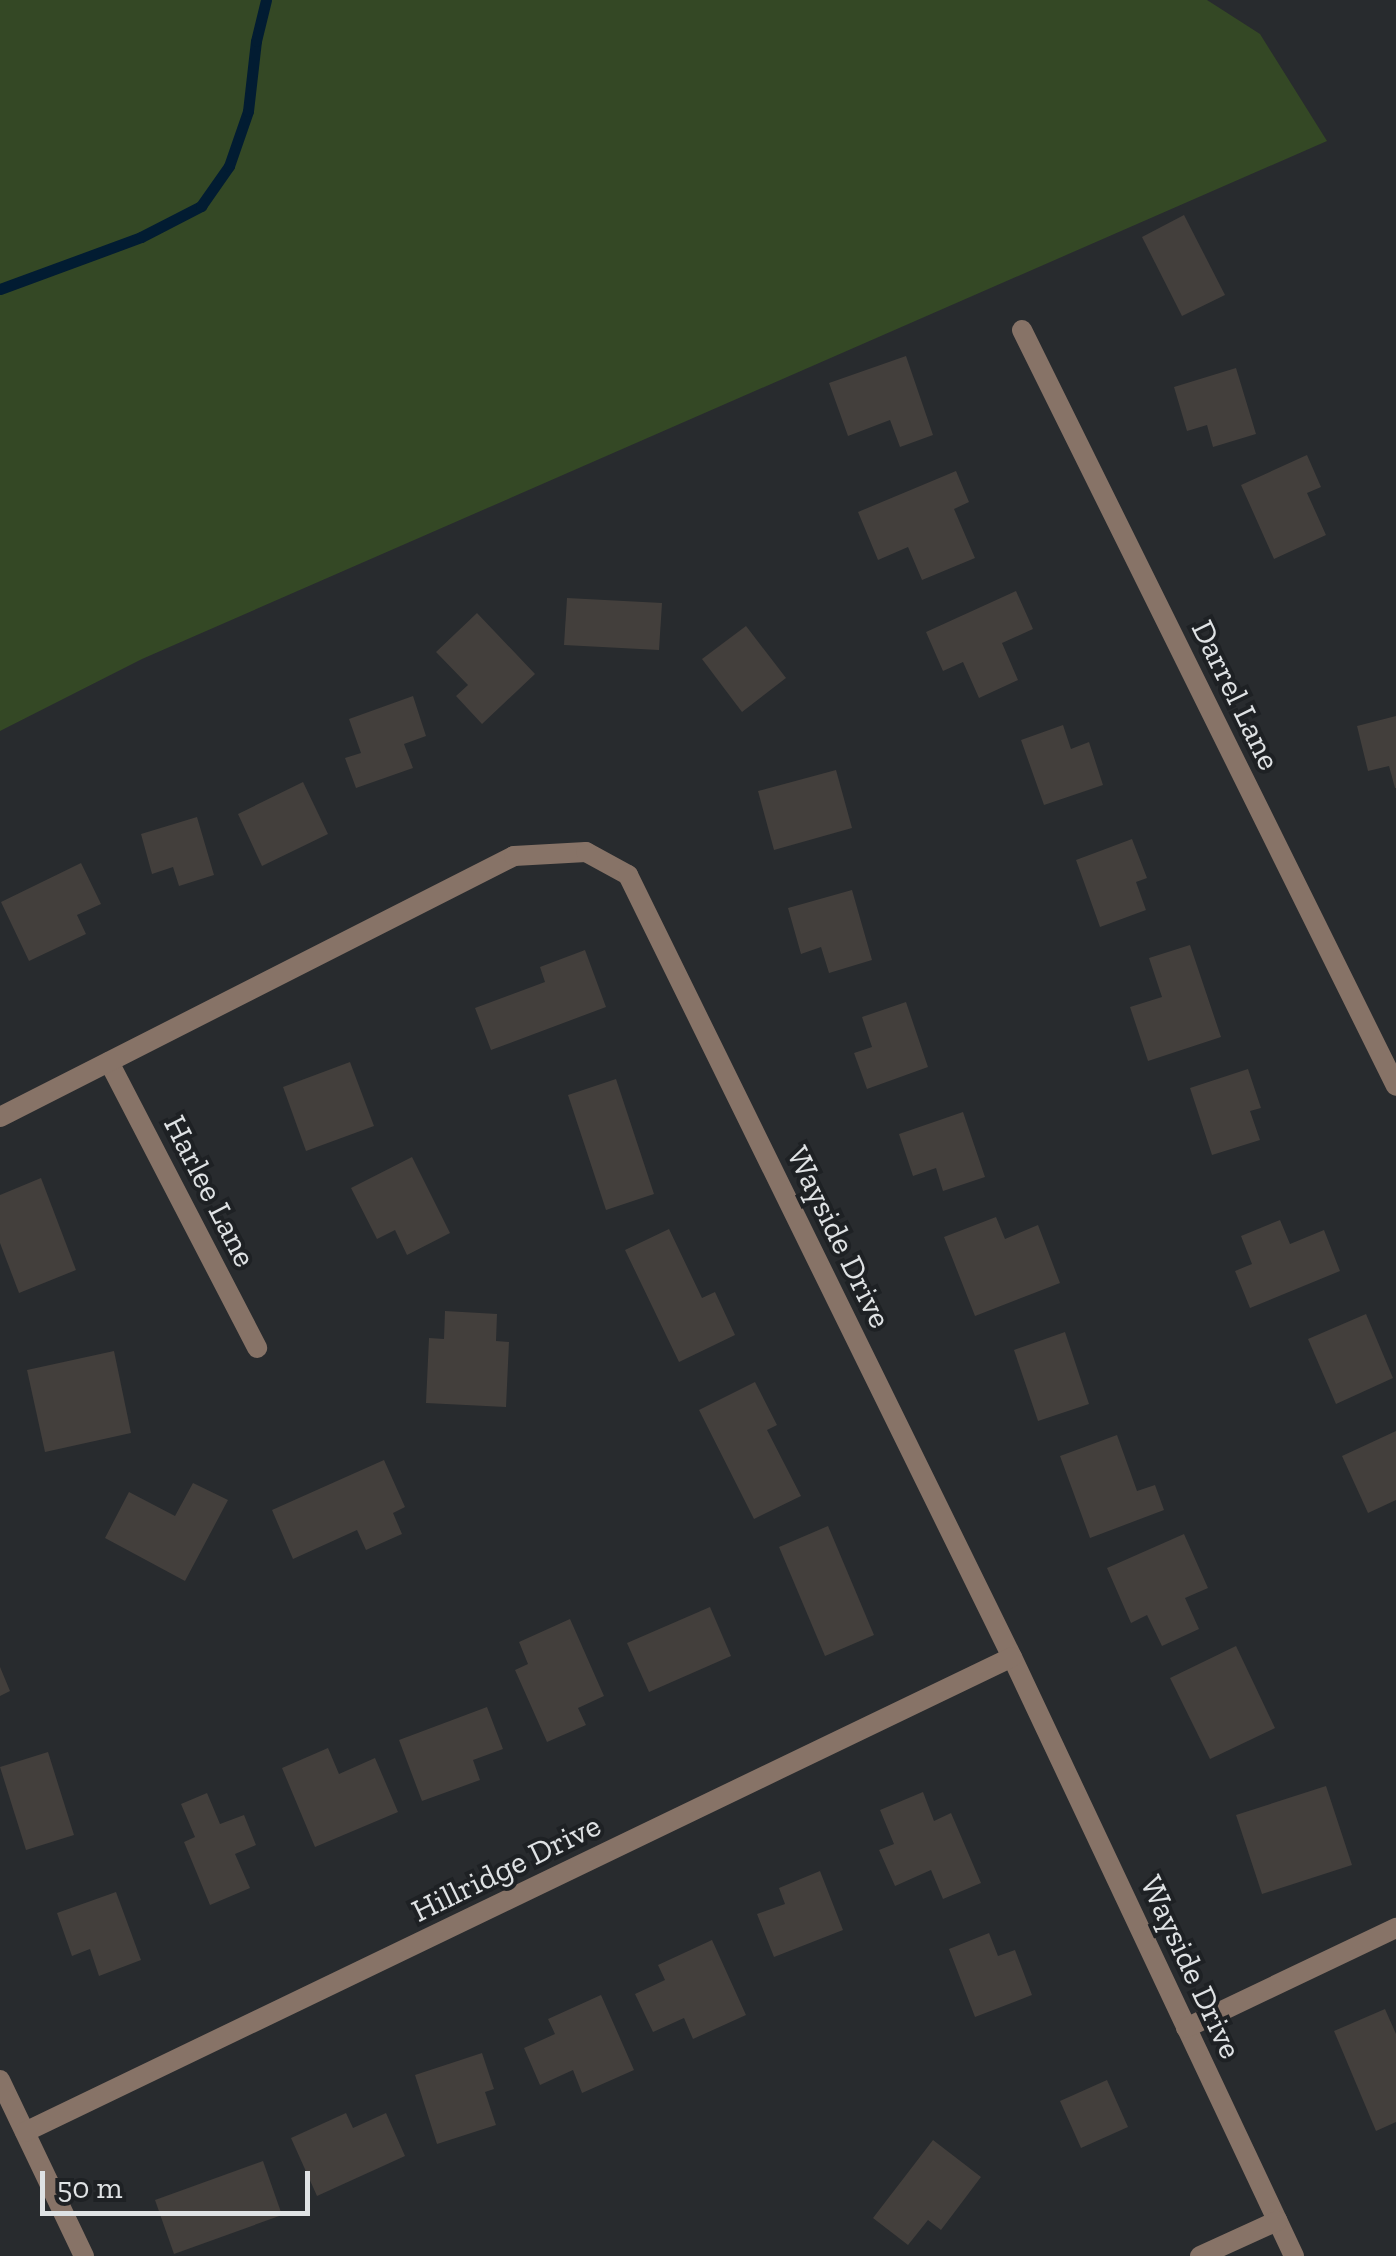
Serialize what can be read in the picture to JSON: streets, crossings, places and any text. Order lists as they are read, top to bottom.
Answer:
{
  "streets": {
    "street": [
      "Darrel Lane",
      "Harlee Lane",
      "Wayside Drive",
      "Hillridge Drive"
    ]
  },
  "crossings": [
    ["Harlee Lane", "Wayside Drive"],
    ["Wayside Drive", "Hillridge Drive"]
  ],
  "scale_bar": "50 m"
}
